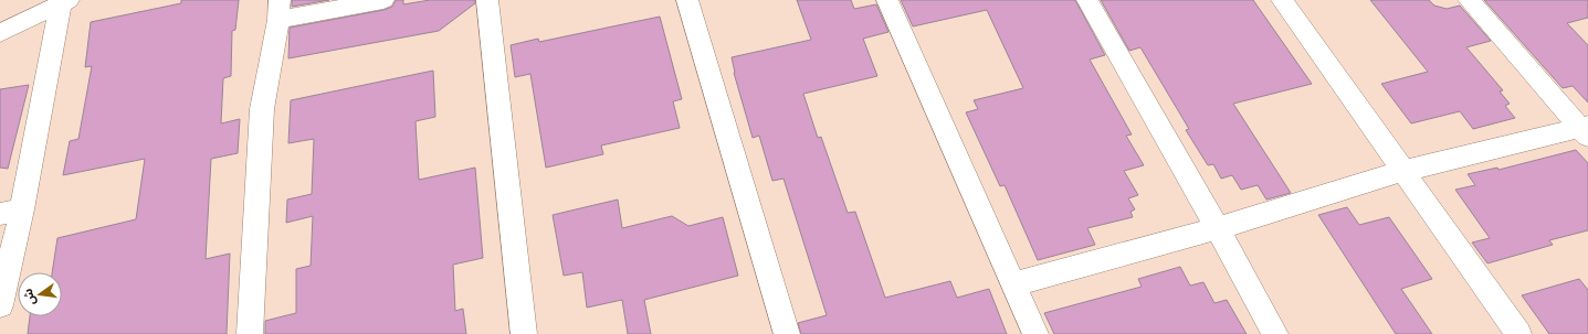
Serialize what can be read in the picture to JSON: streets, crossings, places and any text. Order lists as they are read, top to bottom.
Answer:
{
  "north": "left"
}
